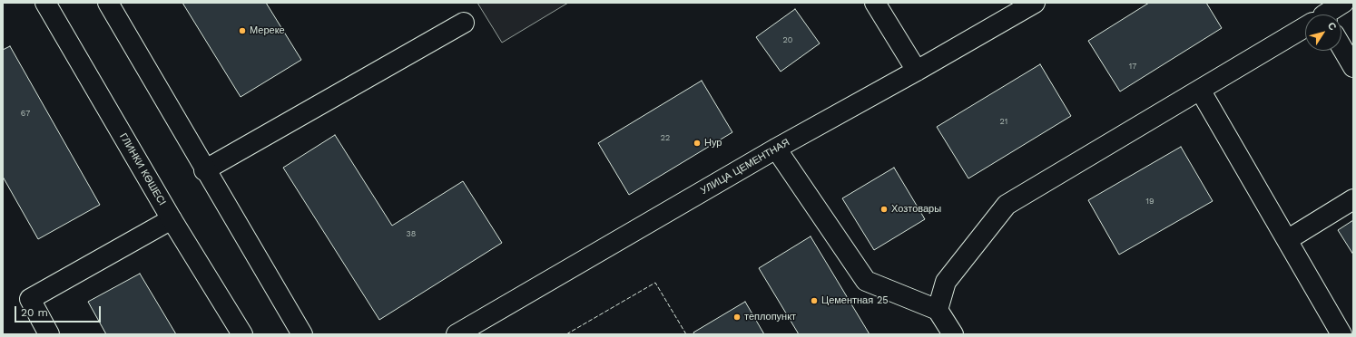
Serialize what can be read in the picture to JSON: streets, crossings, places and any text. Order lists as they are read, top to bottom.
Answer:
{
  "streets": {
    "main road": ["УЛИЦА ЦЕМЕНТНАЯ", "ГЛИНКИ КӨШЕСІ"]
  },
  "places": [
    "Мереке",
    "Нур",
    "Хозтовары",
    "Цементная 25",
    "теплопункт"
  ],
  "house_numbers": [
    "20",
    "17",
    "67",
    "21",
    "22",
    "19",
    "38"
  ],
  "scale_bar": "20 m",
  "north": "top right"
}
